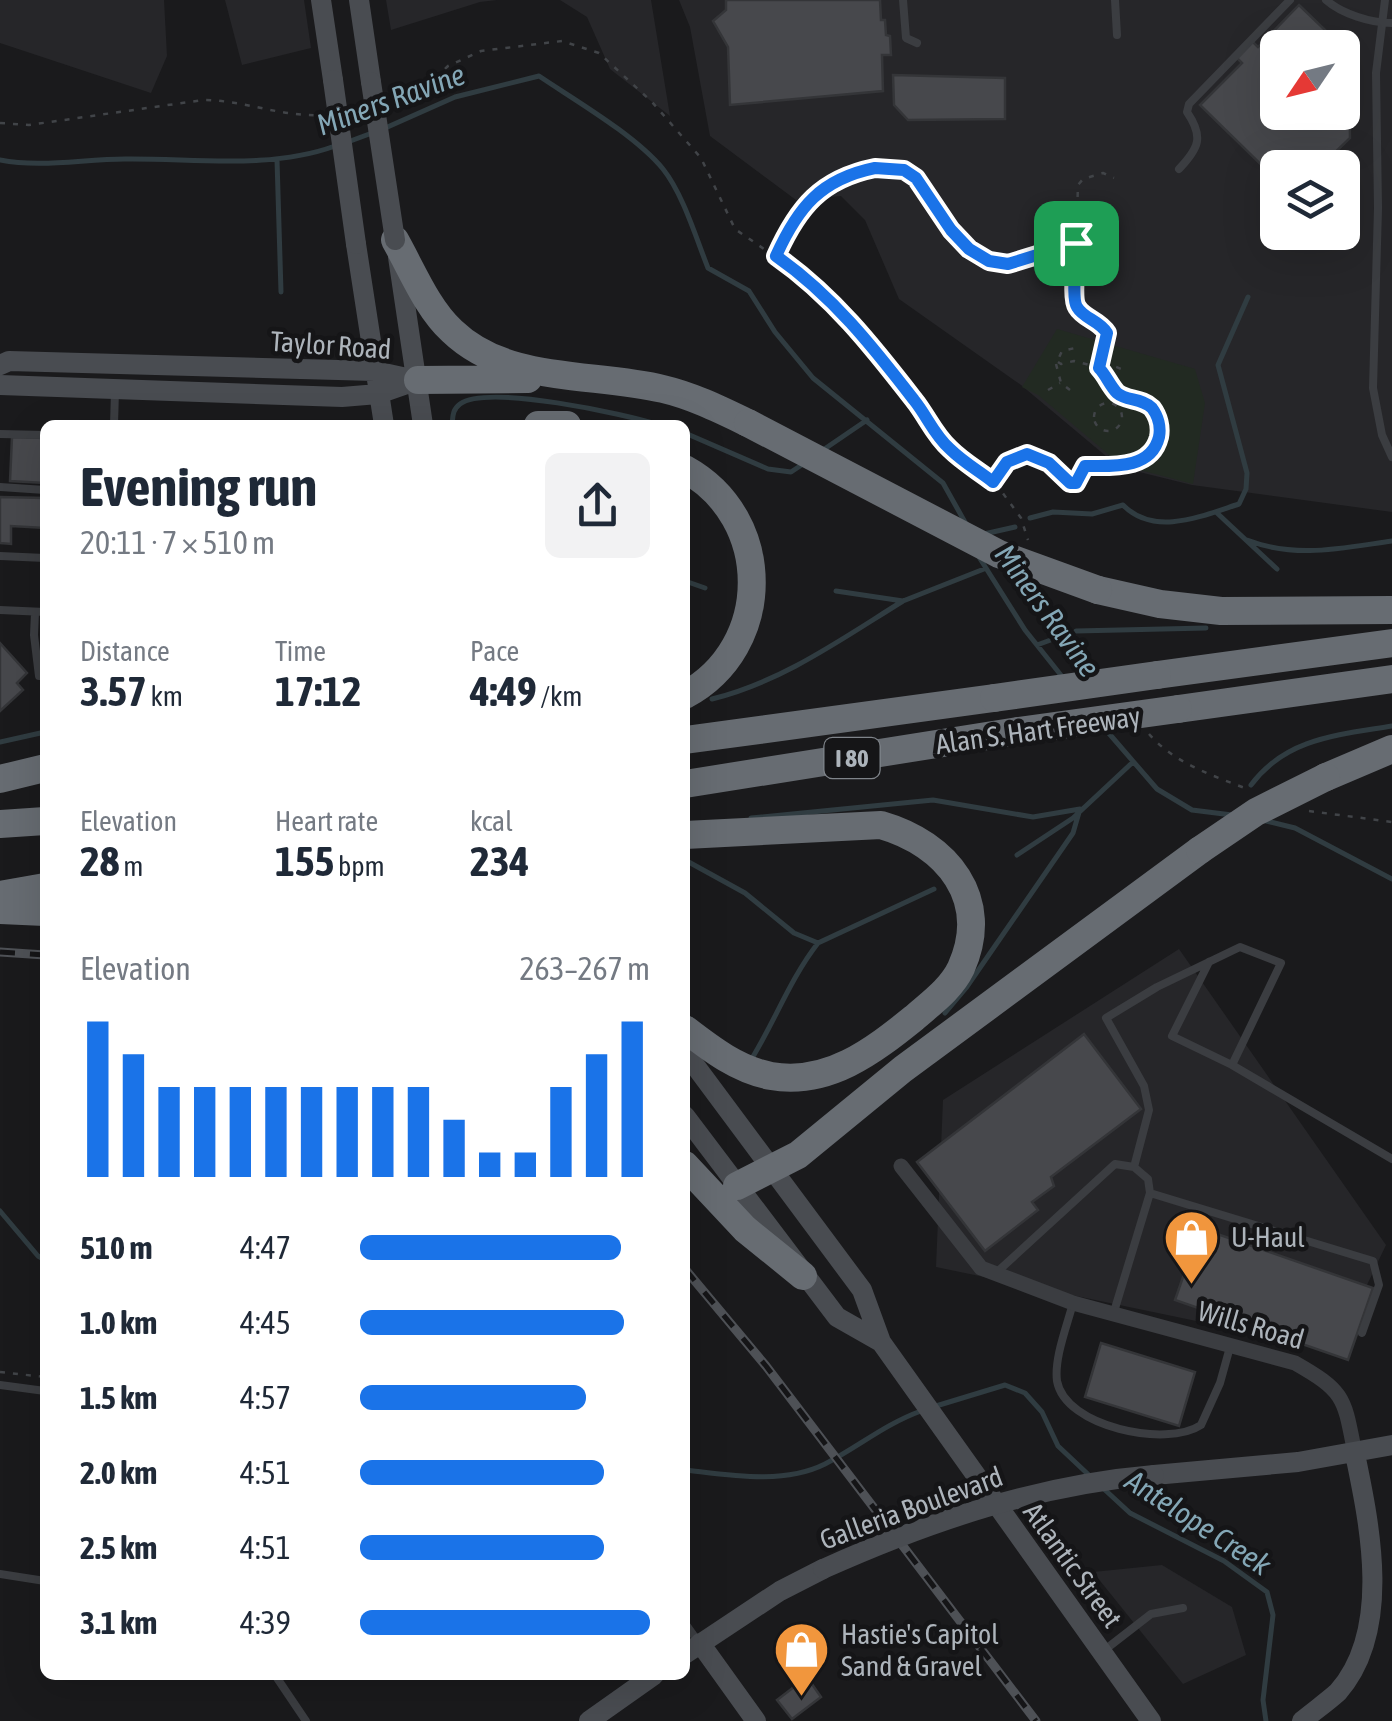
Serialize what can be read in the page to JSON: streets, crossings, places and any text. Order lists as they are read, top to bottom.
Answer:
{
  "streets": {
    "highway": ["Alan S. Hart Freeway", "I 80"],
    "main road": [
      "Taylor Road",
      "Wills Road",
      "Galleria Boulevard",
      "Atlantic Street"
    ]
  },
  "crossings": [
    ["Wills Road", "Galleria Boulevard"]
  ],
  "water": ["Miners Ravine", "Antelope Creek"],
  "places": {
    "shop": ["U-Haul", "Hastie's Capitol Sand & Gravel"]
  },
  "north": "bottom left",
  "page": {
    "heading": ["Evening run", "20:11 · 7 × 510 m"],
    "stats": [
      ["Distance", "3.57 km"],
      ["Time", "17:12"],
      ["Pace", "4:49 /km"],
      ["Elevation", "28 m"],
      ["Heart rate", "155 bpm"],
      ["kcal", "234"]
    ],
    "chart": ["Elevation", "263–267 m"],
    "list": [
      {
        "name": "510 m",
        "note": "4:47"
      },
      {
        "name": "1.0 km",
        "note": "4:45"
      },
      {
        "name": "1.5 km",
        "note": "4:57"
      },
      {
        "name": "2.0 km",
        "note": "4:51"
      },
      {
        "name": "2.5 km",
        "note": "4:51"
      },
      {
        "name": "3.1 km",
        "note": "4:39"
      }
    ]
  }
}
